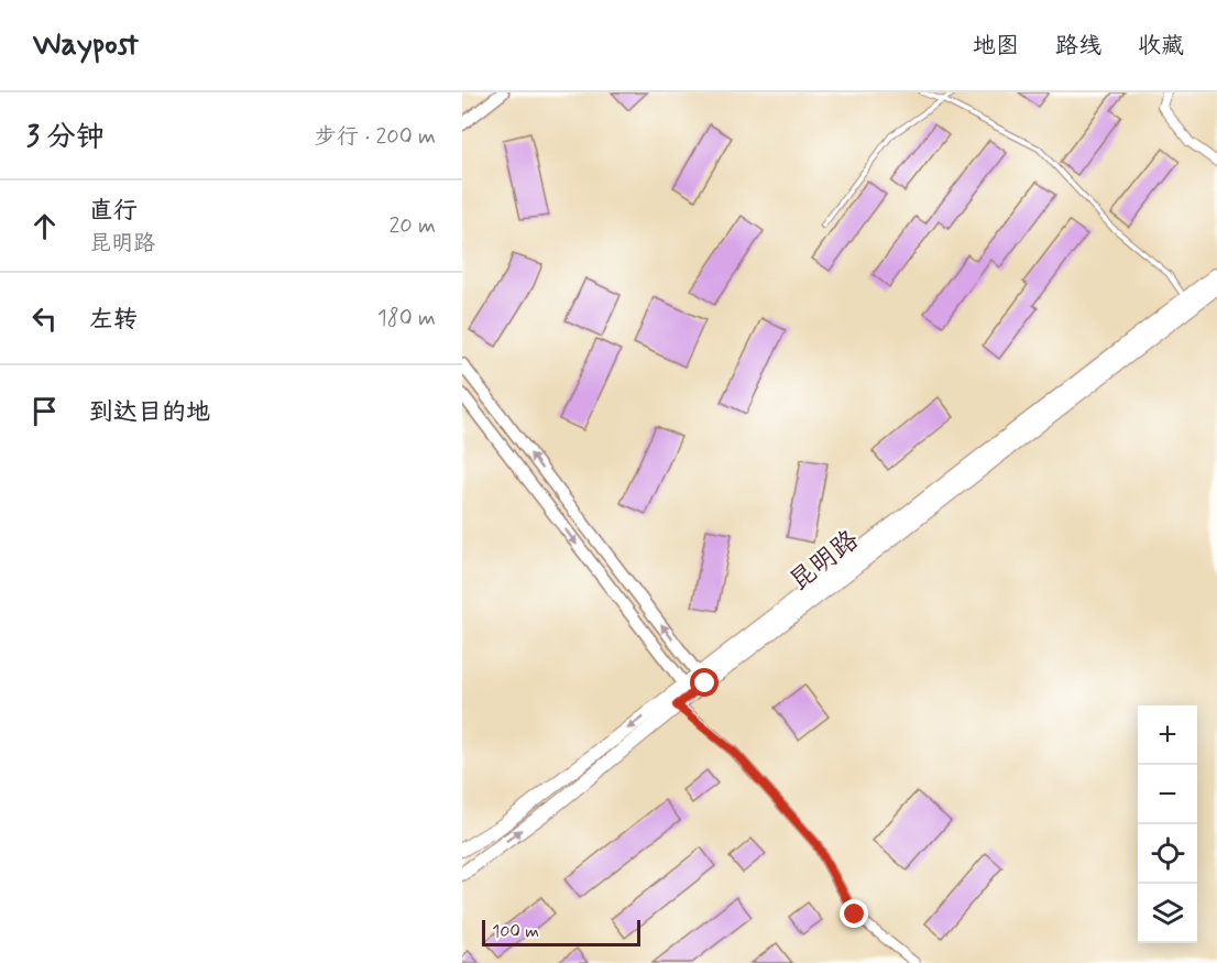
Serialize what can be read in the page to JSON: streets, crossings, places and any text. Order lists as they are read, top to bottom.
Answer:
{
  "streets": {
    "main road": ["昆明路"]
  },
  "scale_bar": "100 m",
  "page": {
    "header": "Waypost",
    "nav": ["地图", "路线", "收藏"],
    "heading": ["3 分钟", "步行 · 200 m"],
    "list": [
      ["直行", "昆明路", "20 m"],
      ["左转", "180 m"],
      "到达目的地"
    ],
    "map_buttons": ["+", "−"],
    "scale": "100 m"
  }
}
